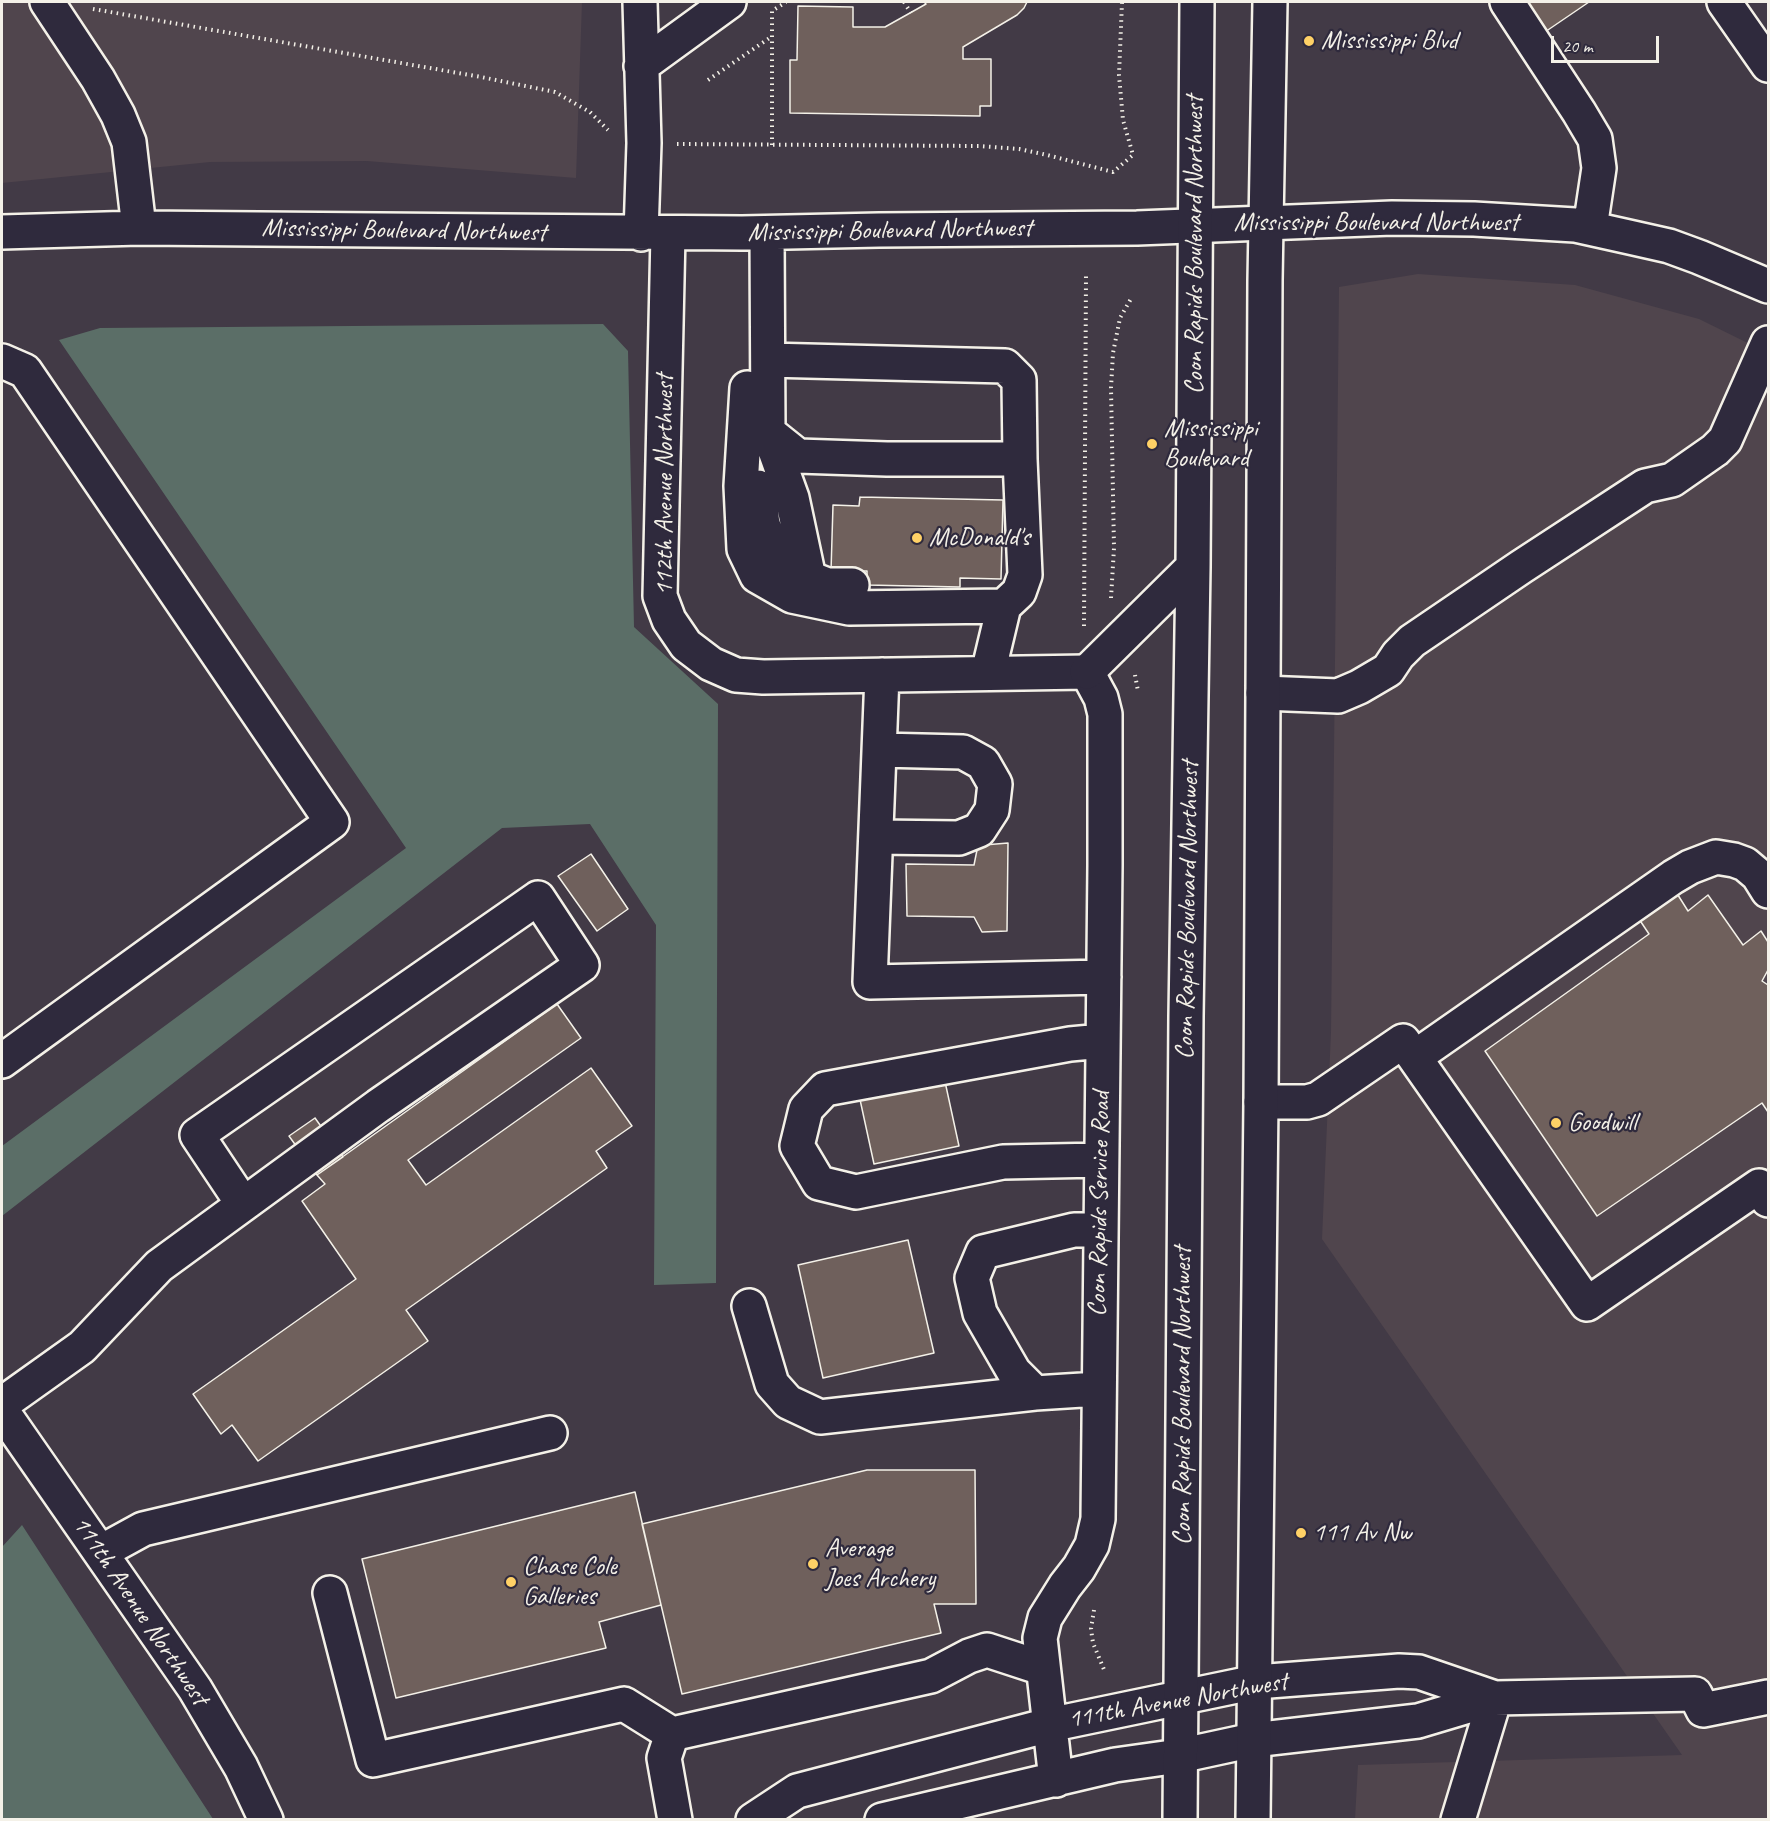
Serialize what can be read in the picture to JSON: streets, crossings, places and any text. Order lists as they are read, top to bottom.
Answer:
{
  "streets": {
    "street": [
      "Mississippi Boulevard Northwest",
      "Coon Rapids Boulevard Northwest",
      "112th Avenue Northwest",
      "Coon Rapids Service Road",
      "111th Avenue Northwest"
    ]
  },
  "crossings": [
    ["Mississippi Boulevard Northwest", "Coon Rapids Boulevard Northwest"],
    ["Mississippi Boulevard Northwest", "112th Avenue Northwest"],
    ["Coon Rapids Boulevard Northwest", "111th Avenue Northwest"],
    ["112th Avenue Northwest", "Coon Rapids Service Road"],
    ["Coon Rapids Service Road", "111th Avenue Northwest"]
  ],
  "places": [
    "Mississippi Blvd",
    "Mississippi Boulevard",
    "McDonald's",
    "Goodwill",
    "111 Av Nw",
    "Average Joes Archery",
    "Chase Cole Galleries"
  ],
  "scale_bar": "20 m"
}
